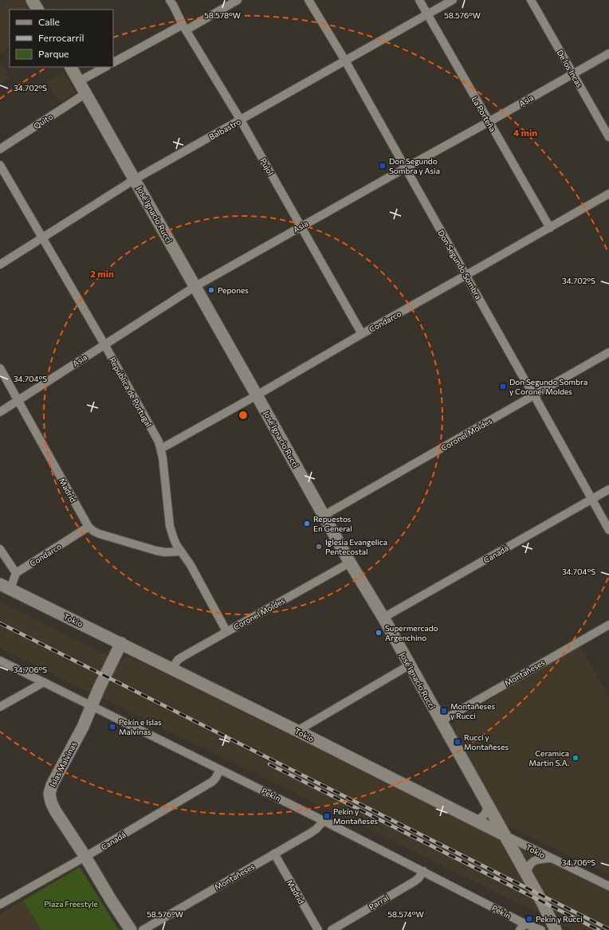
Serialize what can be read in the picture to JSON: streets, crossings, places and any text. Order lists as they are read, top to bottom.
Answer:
{
  "streets": {
    "street": [
      "De los Incas",
      "Asia",
      "La Porteña",
      "Quito",
      "Balbastro",
      "Pujol",
      "José Ignacio Rucci",
      "Don Segundo Sombra",
      "Condarco",
      "República de Portugal",
      "Coronel Moldes",
      "Madrid",
      "Canadá",
      "Tokio",
      "Montañeses",
      "Islas Malvinas",
      "Pekín",
      "Parral"
    ]
  },
  "crossings": [
    ["De los Incas", "Asia"],
    ["Asia", "La Porteña"],
    ["Asia", "Pujol"],
    ["Asia", "José Ignacio Rucci"],
    ["Asia", "Don Segundo Sombra"],
    ["Asia", "República de Portugal"],
    ["Asia", "Madrid"],
    ["La Porteña", "Balbastro"],
    ["La Porteña", "Condarco"],
    ["Quito", "José Ignacio Rucci"],
    ["Balbastro", "Pujol"],
    ["Balbastro", "José Ignacio Rucci"],
    ["Balbastro", "Don Segundo Sombra"],
    ["Balbastro", "República de Portugal"],
    ["Pujol", "Condarco"],
    ["José Ignacio Rucci", "Condarco"],
    ["José Ignacio Rucci", "Coronel Moldes"],
    ["José Ignacio Rucci", "Canadá"],
    ["José Ignacio Rucci", "Tokio"],
    ["José Ignacio Rucci", "Montañeses"],
    ["Don Segundo Sombra", "Condarco"],
    ["Don Segundo Sombra", "Coronel Moldes"],
    ["Don Segundo Sombra", "Canadá"],
    ["Condarco", "República de Portugal"],
    ["Condarco", "Madrid"],
    ["República de Portugal", "Coronel Moldes"],
    ["Coronel Moldes", "Tokio"],
    ["Madrid", "Montañeses"],
    ["Canadá", "Islas Malvinas"],
    ["Canadá", "Pekín"],
    ["Tokio", "Islas Malvinas"],
    ["Montañeses", "Pekín"],
    ["Islas Malvinas", "Pekín"],
    ["Pekín", "Parral"]
  ],
  "parks": ["Plaza Freestyle"],
  "places": {
    "transit": [
      "Don Segundo Sombra y Asia",
      "Don Segundo Sombra y Coronel Moldes",
      "Montañeses y Rucci",
      "Pekín e Islas Malvinas",
      "Rucci y Montañeses",
      "Pekín y Montañeses",
      "Pekín y Rucci"
    ],
    "other": [
      "Pepones",
      "Repuestos En General",
      "Iglesia Evangelica Pentecostal",
      "Supermercado Argenchino",
      "Ceramica Martin S.A."
    ]
  },
  "legend": ["Calle", "Ferrocarril", "Parque"],
  "coordinates": [
    "58.578°W",
    "58.576°W",
    "34.702°S",
    "34.704°S",
    "34.706°S",
    "58.574°W"
  ],
  "rings": ["4 min", "2 min"]
}
